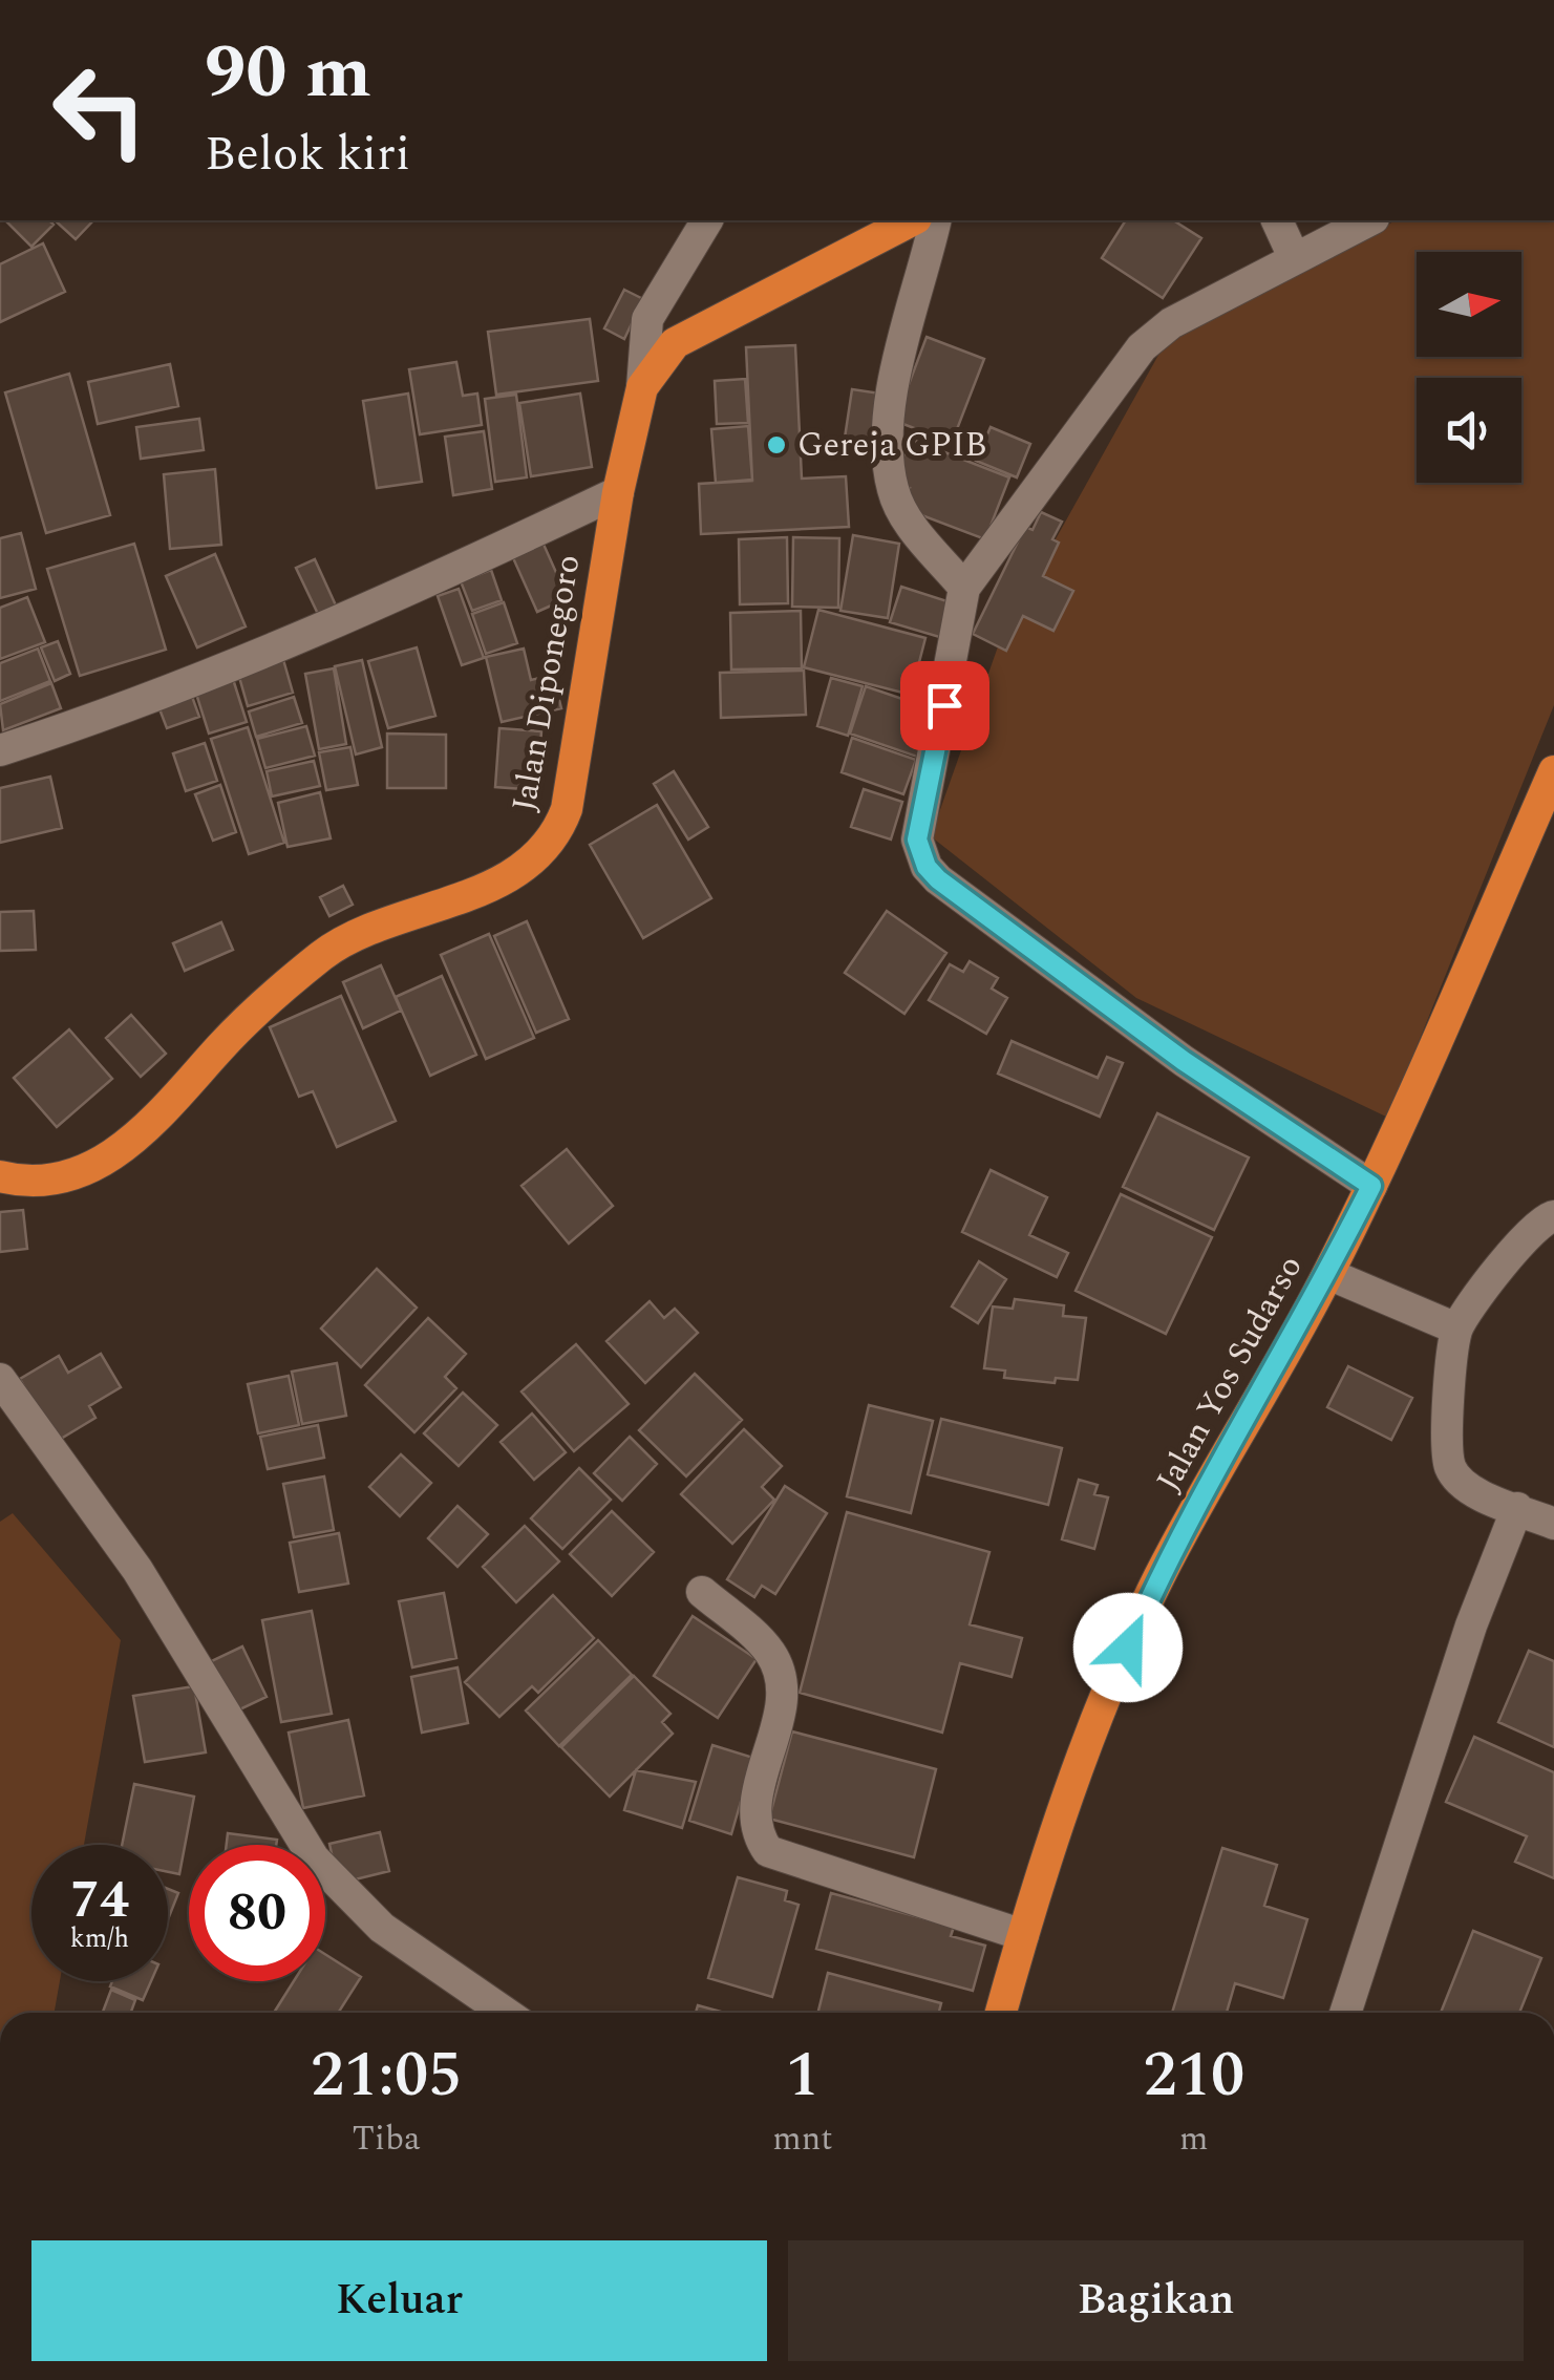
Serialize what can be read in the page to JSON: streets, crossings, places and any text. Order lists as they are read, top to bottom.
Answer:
{
  "streets": {
    "highway": ["Jalan Diponegoro", "Jalan Yos Sudarso"]
  },
  "places": ["Gereja GPIB"],
  "north": "right",
  "page": {
    "turn": ["90 m", "Belok kiri"],
    "speed": "74 km/h",
    "limit": "80",
    "eta": [
      "21:05",
      "Tiba",
      "1",
      "mnt",
      "210",
      "m"
    ],
    "buttons": ["Keluar", "Bagikan"]
  }
}
